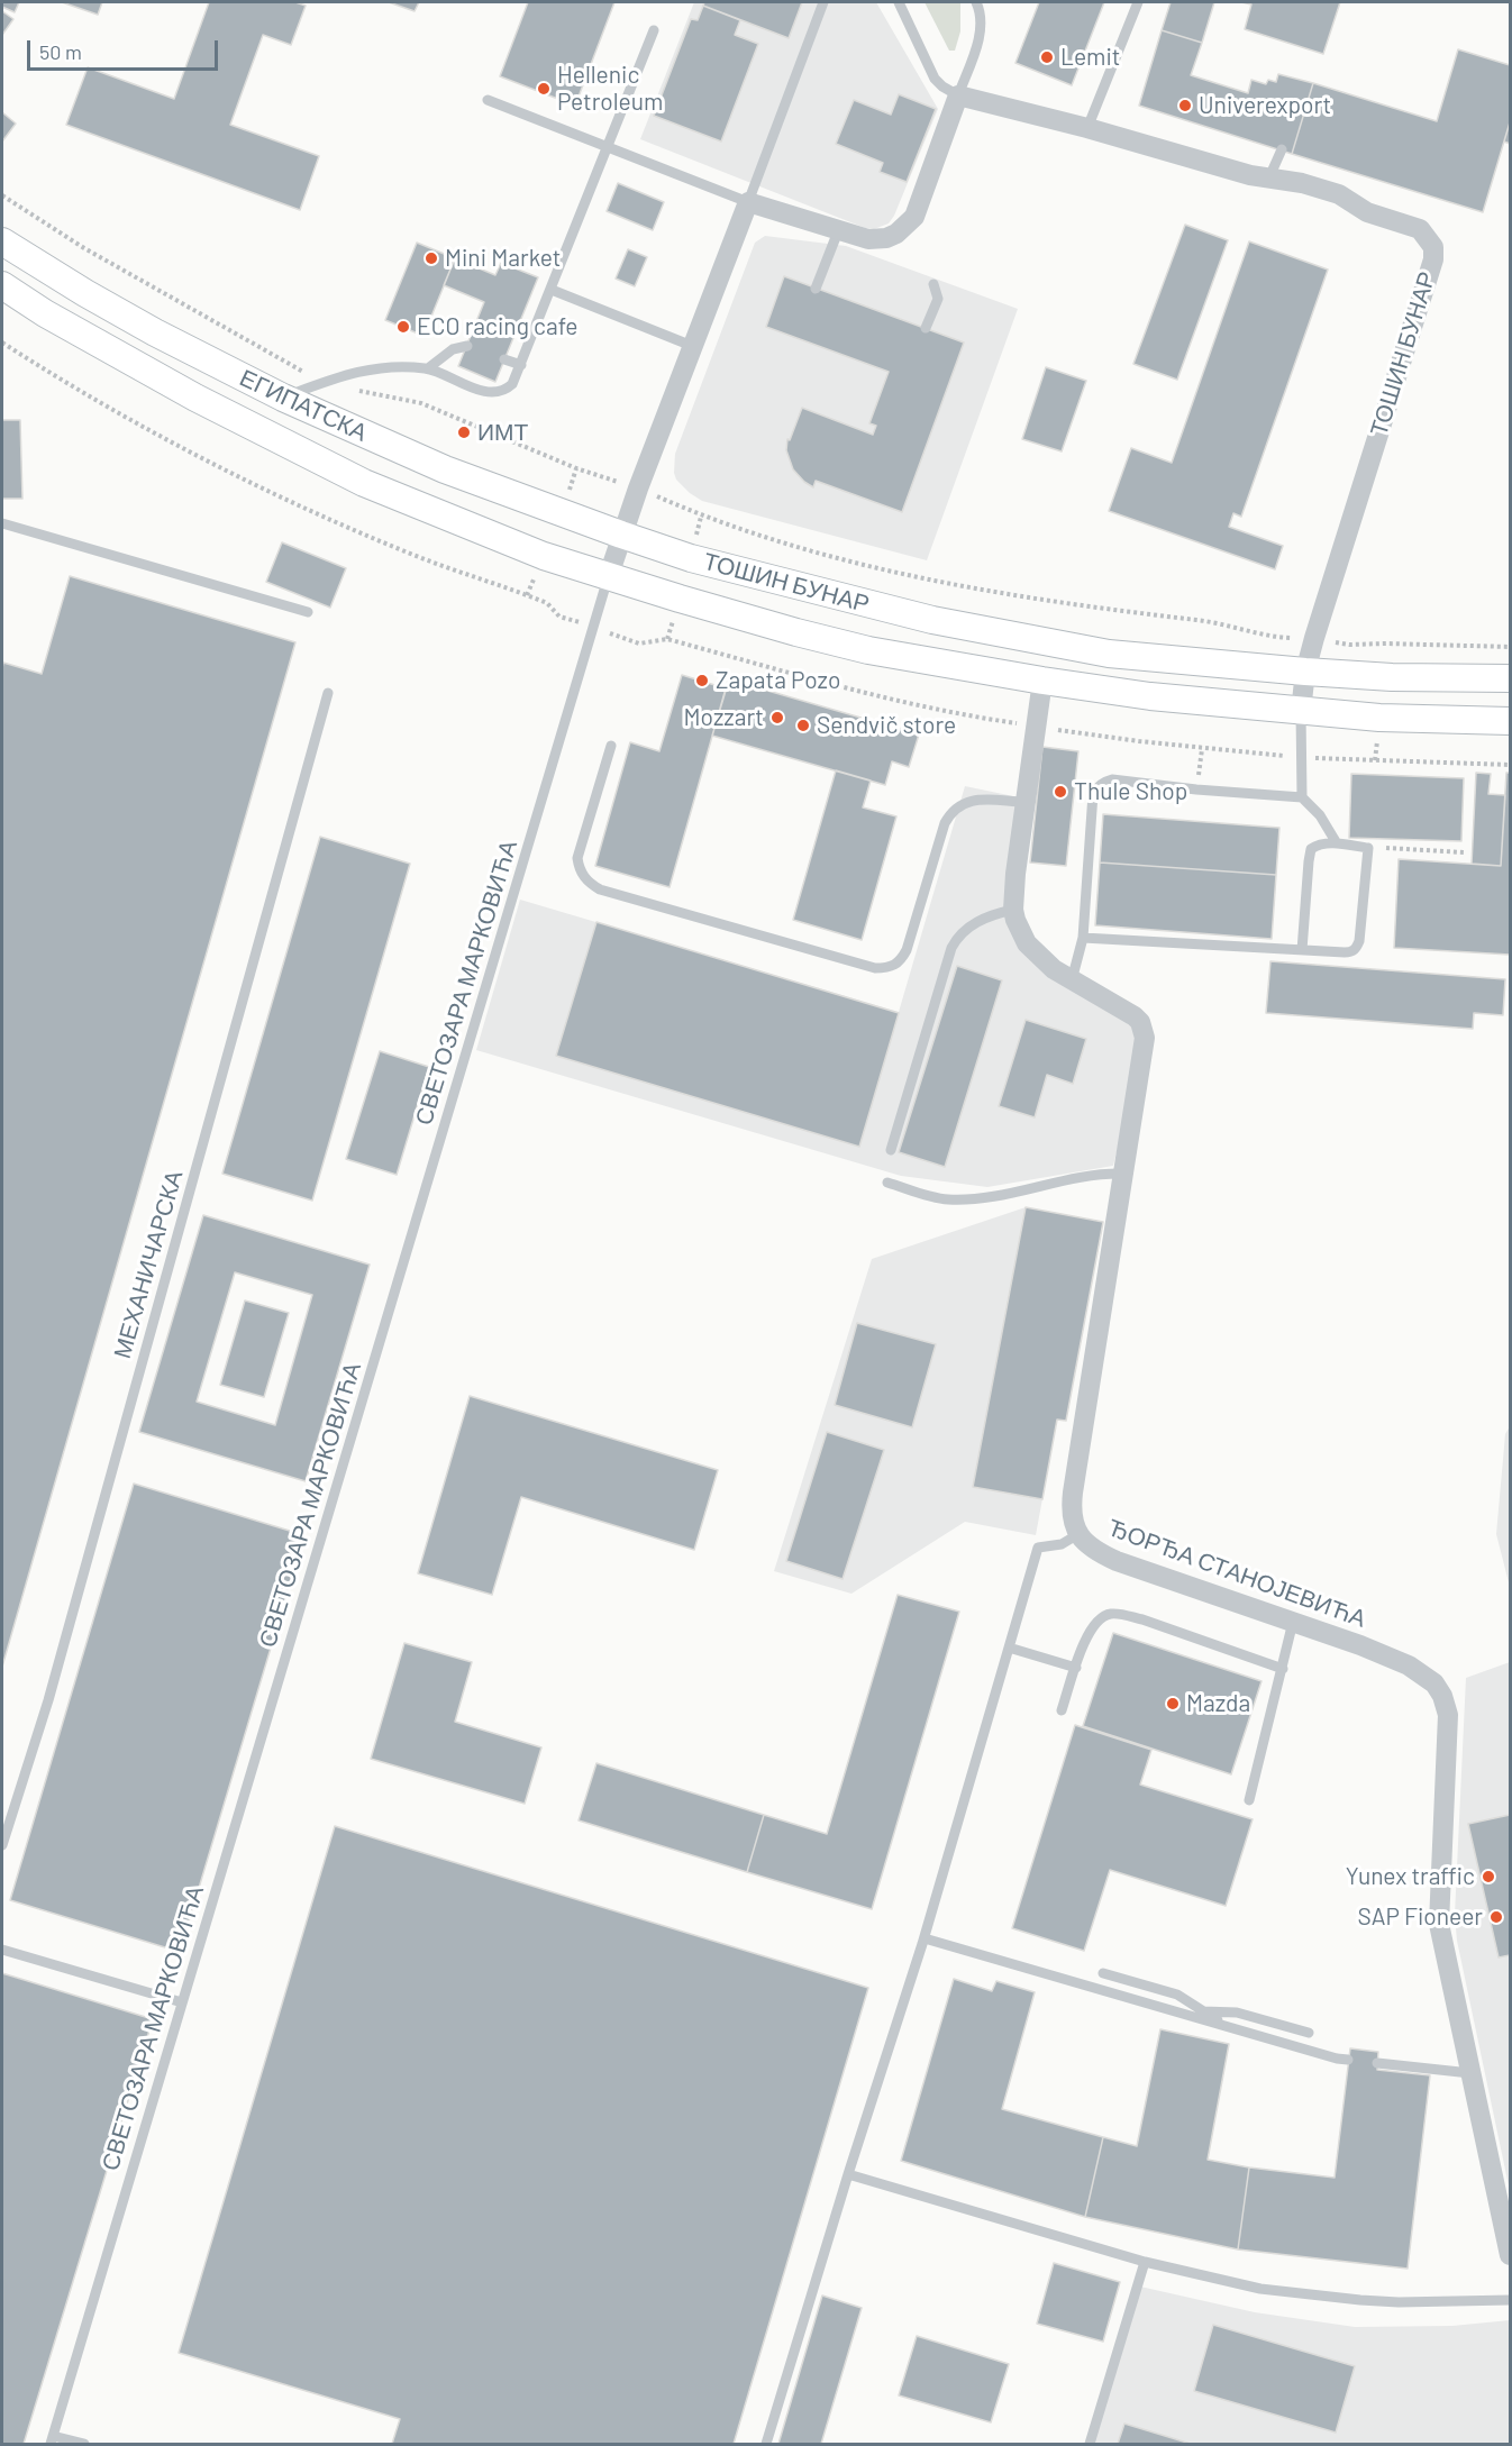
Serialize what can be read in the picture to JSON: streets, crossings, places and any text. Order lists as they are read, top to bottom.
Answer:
{
  "streets": {
    "main road": ["ТОШИН БУНАР", "ЕГИПАТСКА"],
    "street": ["ЂОРЂА СТАНОЈЕВИЋА"],
    "lane": ["СВЕТОЗАРА МАРКОВИЋА", "МЕХАНИЧАРСКА"]
  },
  "crossings": [
    ["ТОШИН БУНАР", "ЕГИПАТСКА"],
    ["ТОШИН БУНАР", "СВЕТОЗАРА МАРКОВИЋА"],
    ["ТОШИН БУНАР", "ЂОРЂА СТАНОЈЕВИЋА"],
    ["ЕГИПАТСКА", "СВЕТОЗАРА МАРКОВИЋА"]
  ],
  "places": [
    "Lemit",
    "Hellenic Petroleum",
    "Univerexport",
    "Mini Market",
    "ECO racing cafe",
    "ИМТ",
    "Zapata Pozo",
    "Mozzart",
    "Sendvič store",
    "Thule Shop",
    "Mazda",
    "Yunex traffic",
    "SAP Fioneer"
  ],
  "scale_bar": "50 m"
}
